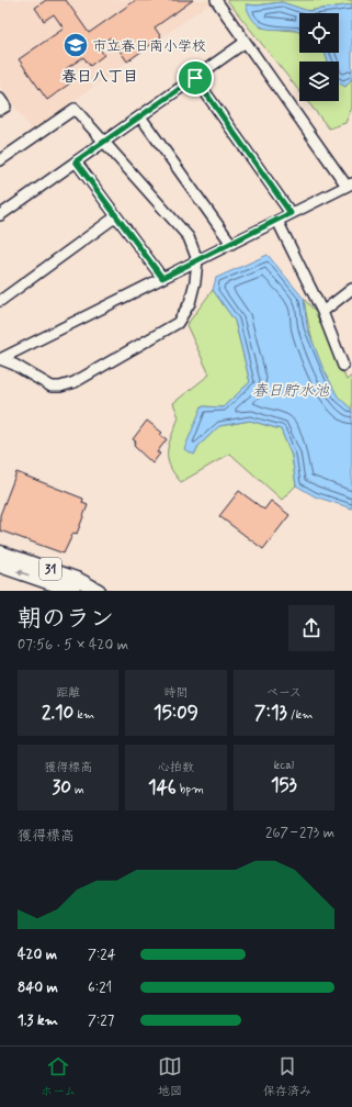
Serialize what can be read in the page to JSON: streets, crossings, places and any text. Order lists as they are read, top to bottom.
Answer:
{
  "streets": {
    "main road": ["31"]
  },
  "districts": ["春日八丁目"],
  "water": ["春日貯水池"],
  "places": {
    "school or university": ["市立春日南小学校"]
  },
  "page": {
    "heading": ["朝のラン", "07:56 · 5 × 420 m"],
    "stats": [
      ["距離", "2.10 km"],
      ["時間", "15:09"],
      ["ペース", "7:13 /km"],
      ["獲得標高", "30 m"],
      ["心拍数", "146 bpm"],
      ["kcal", "153"]
    ],
    "chart": ["獲得標高", "267–273 m"],
    "list": [
      {
        "name": "420 m",
        "note": "7:24"
      },
      {
        "name": "840 m",
        "note": "6:21"
      },
      {
        "name": "1.3 km",
        "note": "7:27"
      }
    ],
    "tabs": ["ホーム", "地図", "保存済み"]
  }
}
